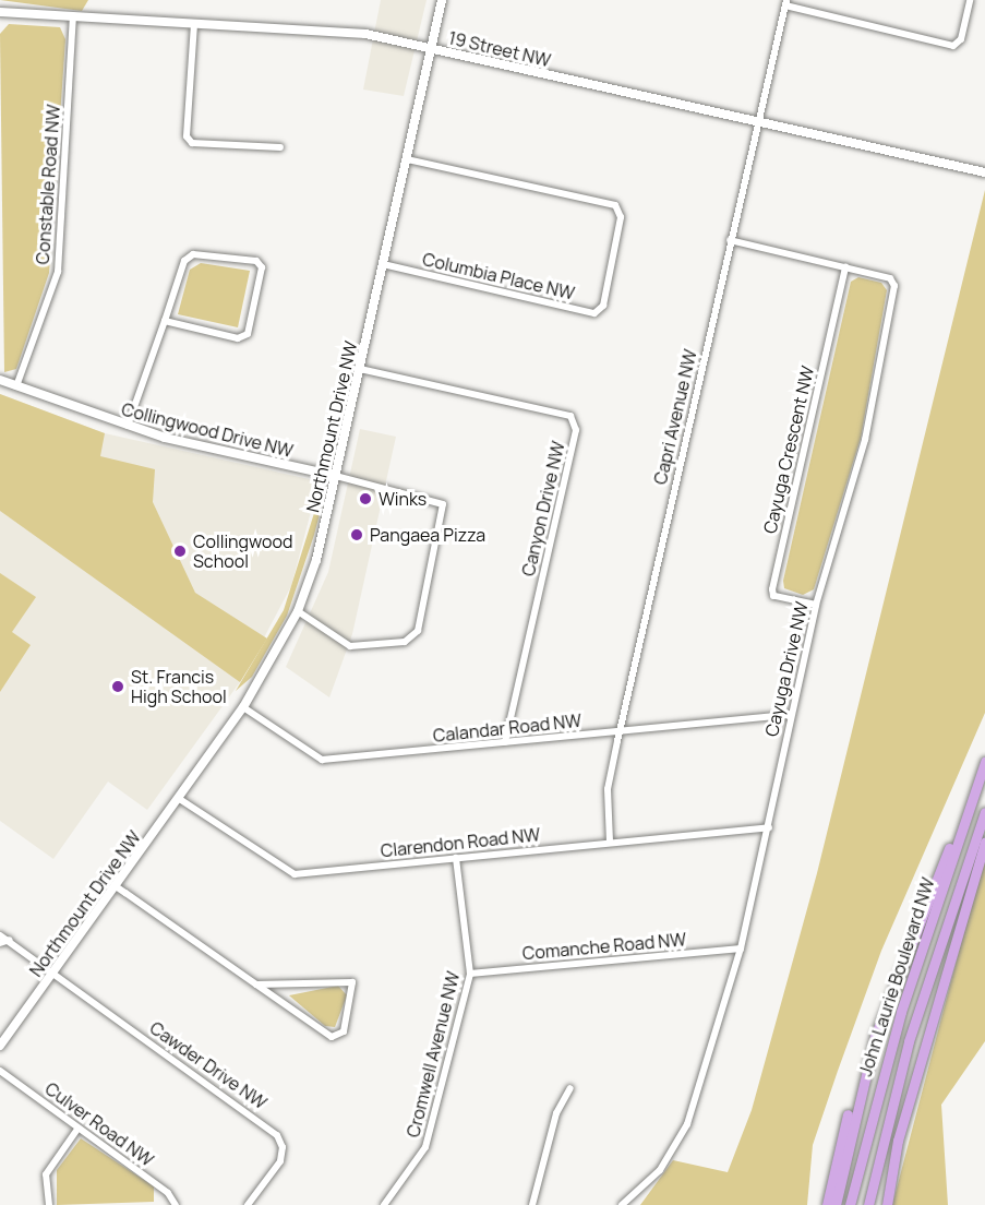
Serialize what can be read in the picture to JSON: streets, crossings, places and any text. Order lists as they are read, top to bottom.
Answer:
{
  "streets": {
    "main road": ["John Laurie Boulevard NW"],
    "street": [
      "19 Street NW",
      "Constable Road NW",
      "Columbia Place NW",
      "Capri Avenue NW",
      "Northmount Drive NW",
      "Collingwood Drive NW",
      "Cayuga Crescent NW",
      "Canyon Drive NW",
      "Cayuga Drive NW",
      "Calandar Road NW",
      "Clarendon Road NW",
      "Comanche Road NW",
      "Cromwell Avenue NW",
      "Cawder Drive NW",
      "Culver Road NW"
    ]
  },
  "crossings": [
    ["19 Street NW", "Constable Road NW"],
    ["19 Street NW", "Capri Avenue NW"],
    ["19 Street NW", "Northmount Drive NW"],
    ["Constable Road NW", "Collingwood Drive NW"],
    ["Columbia Place NW", "Northmount Drive NW"],
    ["Capri Avenue NW", "Cayuga Drive NW"],
    ["Capri Avenue NW", "Calandar Road NW"],
    ["Capri Avenue NW", "Clarendon Road NW"],
    ["Northmount Drive NW", "Collingwood Drive NW"],
    ["Northmount Drive NW", "Canyon Drive NW"],
    ["Northmount Drive NW", "Calandar Road NW"],
    ["Northmount Drive NW", "Clarendon Road NW"],
    ["Northmount Drive NW", "Cawder Drive NW"],
    ["Cayuga Crescent NW", "Cayuga Drive NW"],
    ["Canyon Drive NW", "Calandar Road NW"],
    ["Cayuga Drive NW", "Calandar Road NW"],
    ["Cayuga Drive NW", "Clarendon Road NW"],
    ["Cayuga Drive NW", "Comanche Road NW"],
    ["Clarendon Road NW", "Cromwell Avenue NW"],
    ["Comanche Road NW", "Cromwell Avenue NW"]
  ],
  "places": [
    "Winks",
    "Pangaea Pizza",
    "Collingwood School",
    "St. Francis High School"
  ]
}
